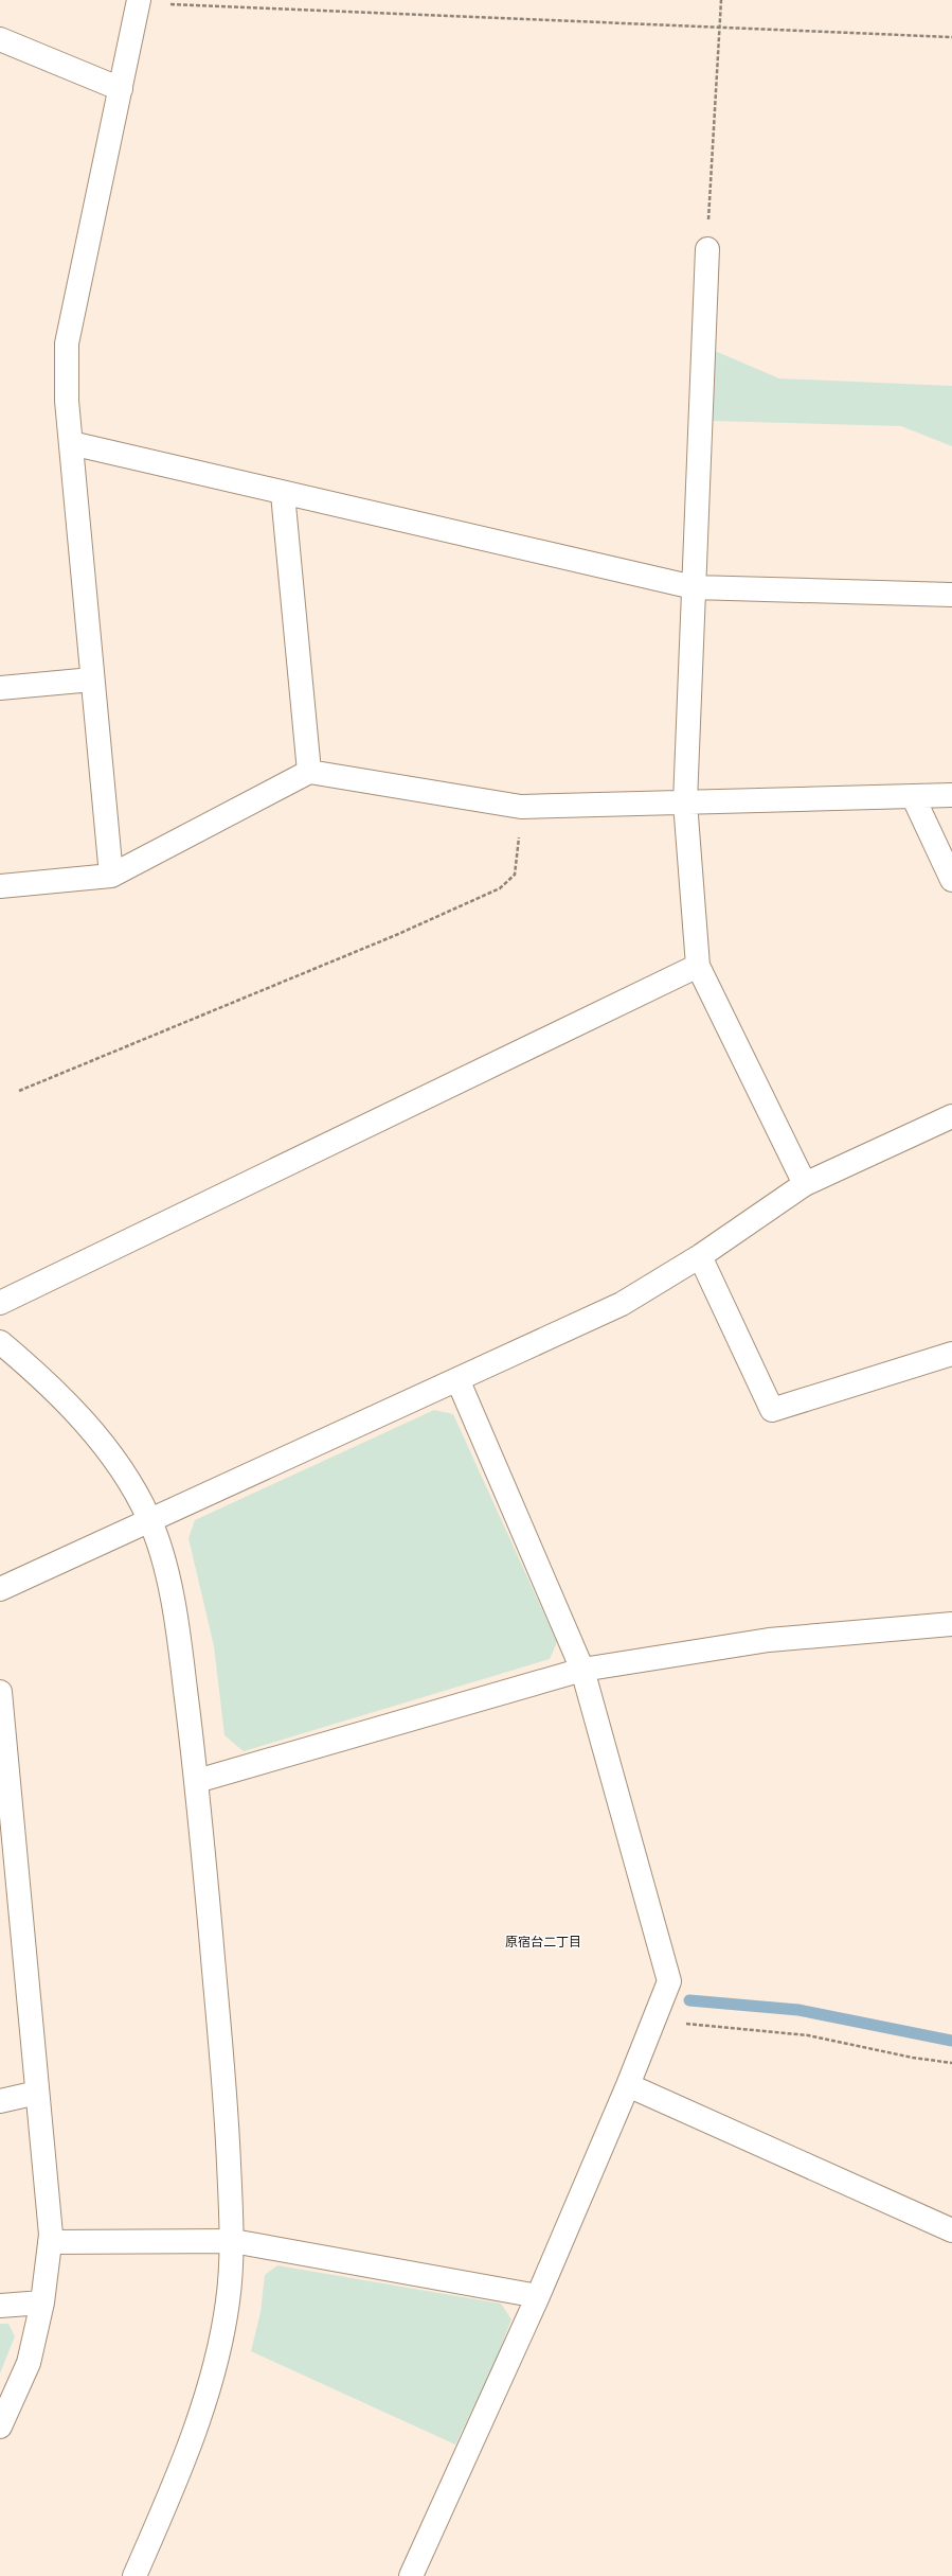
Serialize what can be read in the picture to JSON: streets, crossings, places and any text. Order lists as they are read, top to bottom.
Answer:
{
  "districts": ["原宿台二丁目"]
}
